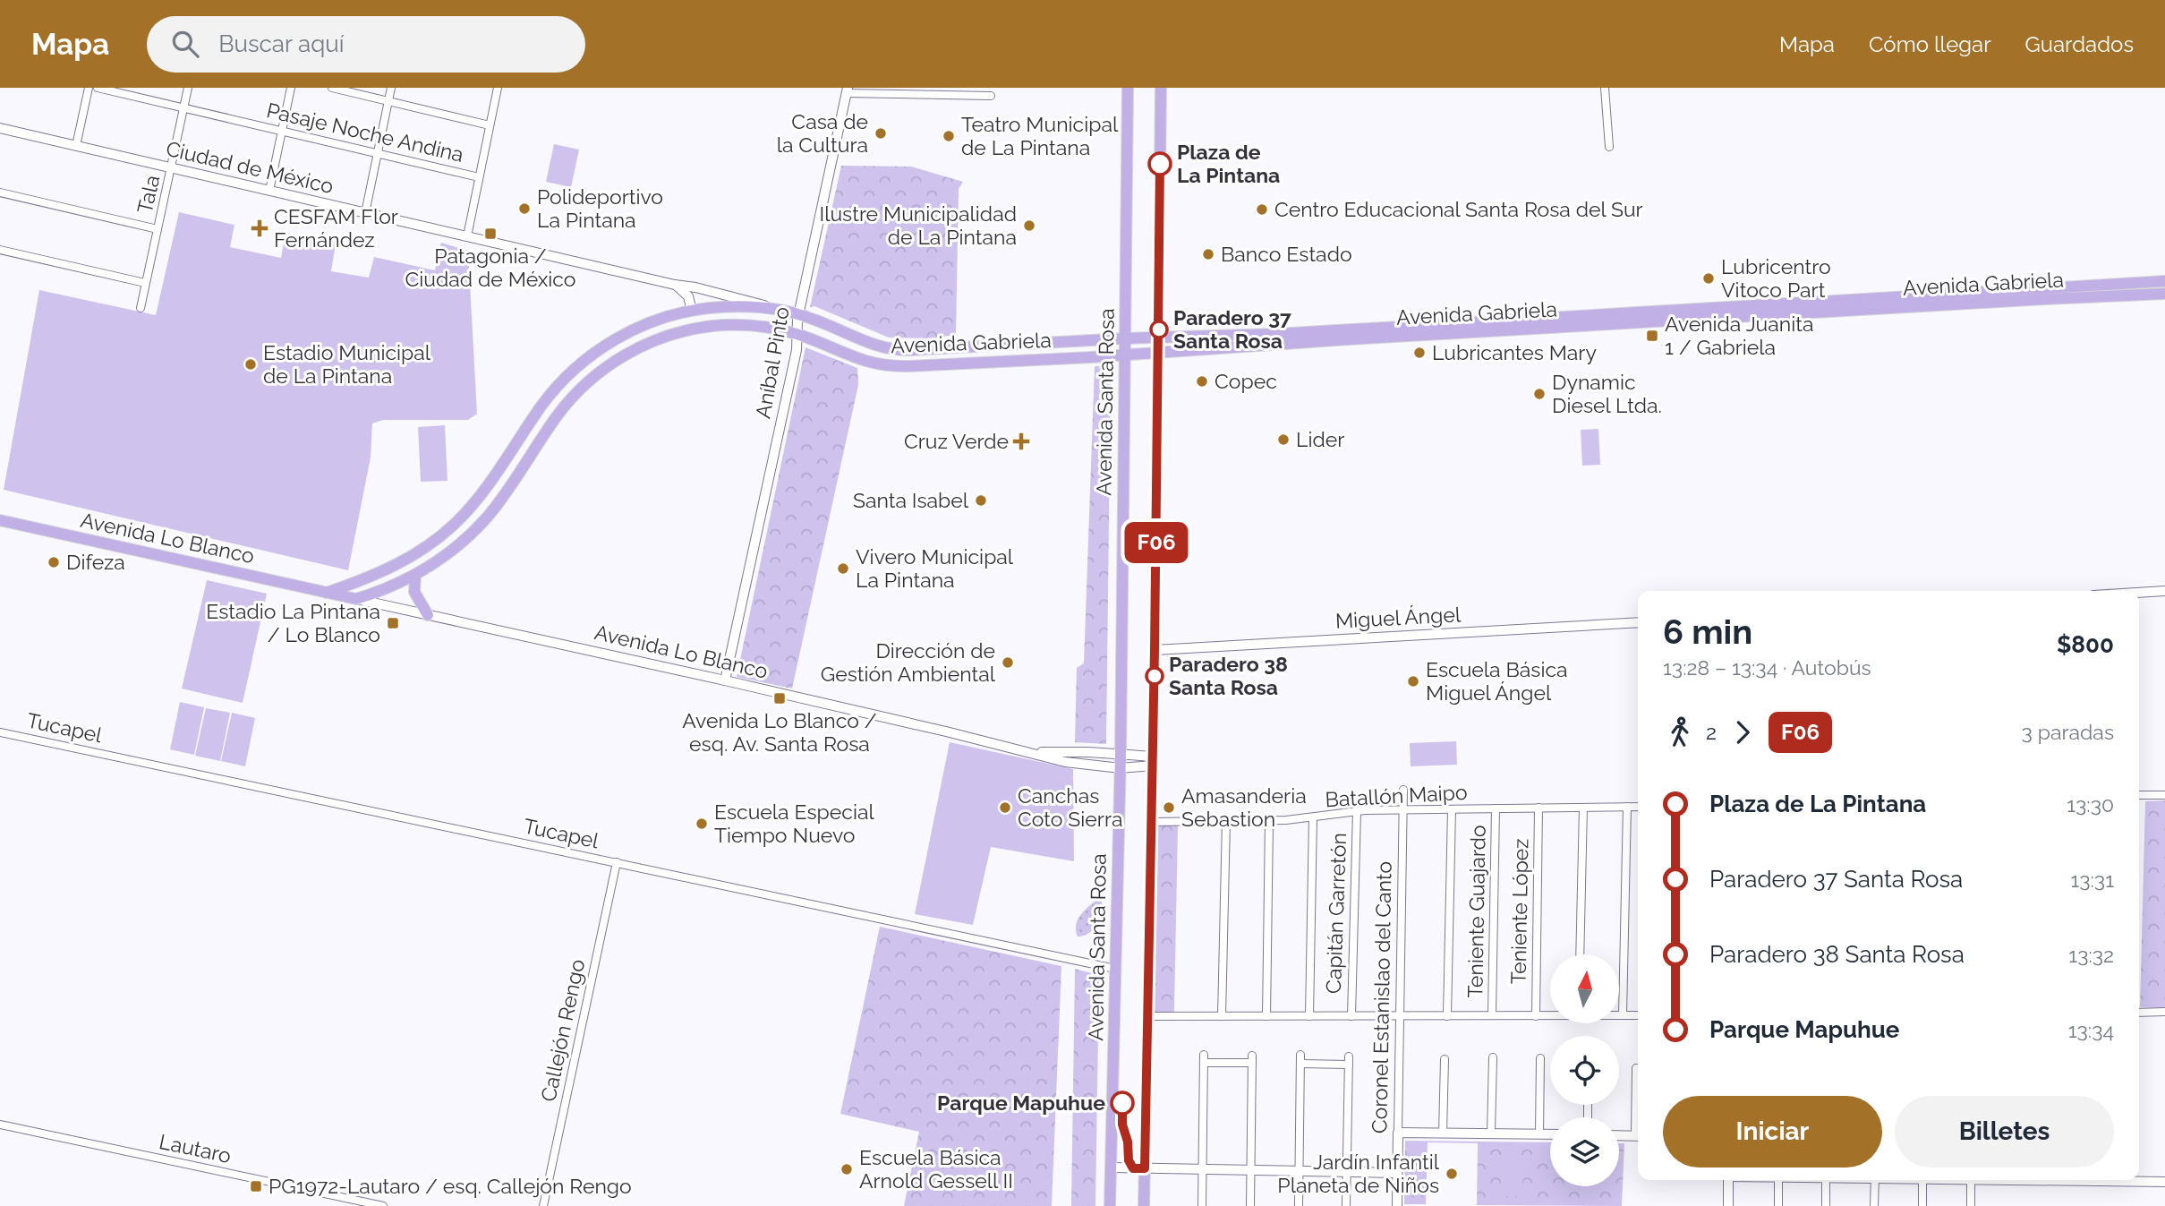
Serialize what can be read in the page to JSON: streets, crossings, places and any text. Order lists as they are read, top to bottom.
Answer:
{
  "streets": {
    "main road": ["Avenida Gabriela", "Avenida Santa Rosa", "Avenida Lo Blanco"],
    "street": [
      "Pasaje Noche Andina",
      "Ciudad de México",
      "Tala",
      "Aníbal Pinto",
      "Miguel Ángel",
      "Tucapel",
      "Batallón Maipo",
      "Teniente Guajardo",
      "Teniente López",
      "Capitán Garretón",
      "Coronel Estanislao del Canto",
      "Callejón Rengo",
      "Lautaro"
    ]
  },
  "crossings": [
    ["Pasaje Noche Andina", "Tala"],
    ["Ciudad de México", "Tala"],
    ["Ciudad de México", "Avenida Gabriela"],
    ["Avenida Gabriela", "Aníbal Pinto"],
    ["Avenida Gabriela", "Avenida Santa Rosa"],
    ["Avenida Gabriela", "Avenida Lo Blanco"],
    ["Aníbal Pinto", "Avenida Lo Blanco"],
    ["Avenida Santa Rosa", "Avenida Lo Blanco"],
    ["Avenida Santa Rosa", "Tucapel"],
    ["Tucapel", "Callejón Rengo"],
    ["Batallón Maipo", "Teniente Guajardo"],
    ["Batallón Maipo", "Teniente López"],
    ["Batallón Maipo", "Capitán Garretón"],
    ["Batallón Maipo", "Coronel Estanislao del Canto"]
  ],
  "places": {
    "other": [
      "Casa de la Cultura",
      "Teatro Municipal de La Pintana",
      "Plaza de La Pintana",
      "Polideportivo La Pintana",
      "Centro Educacional Santa Rosa del Sur",
      "Ilustre Municipalidad de La Pintana",
      "Banco Estado",
      "Lubricentro Vitoco Part",
      "Paradero 37 Santa Rosa",
      "Lubricantes Mary",
      "Estadio Municipal de La Pintana",
      "Copec",
      "Dynamic Diesel Ltda.",
      "Lider",
      "Santa Isabel",
      "Difeza",
      "Vivero Municipal La Pintana",
      "Dirección de Gestión Ambiental",
      "Paradero 38 Santa Rosa",
      "Escuela Básica Miguel Ángel",
      "Canchas Coto Sierra",
      "Amasanderia Sebastion",
      "Escuela Especial Tiempo Nuevo",
      "Parque Mapuhue",
      "Escuela Básica Arnold Gessell II",
      "Jardín Infantil Planeta de Niños"
    ],
    "health": ["CESFAM Flor Fernández", "Cruz Verde"],
    "transit": [
      "Patagonia / Ciudad de México",
      "Avenida Juanita 1 / Gabriela",
      "Estadio La Pintana / Lo Blanco",
      "Avenida Lo Blanco / esq. Av. Santa Rosa",
      "PG1972-Lautaro / esq. Callejón Rengo"
    ]
  },
  "lines": ["bus line F06"],
  "north": "top",
  "page": {
    "header": "Mapa",
    "search": "Buscar aquí",
    "nav": ["Mapa", "Cómo llegar", "Guardados"],
    "on_map": "F06",
    "heading": ["6 min", "13:28 – 13:34 · Autobús", "$800"],
    "legs": ["2", "F06", "3 paradas"],
    "list": [
      {
        "name": "Plaza de La Pintana",
        "value": "13:30"
      },
      {
        "name": "Paradero 37 Santa Rosa",
        "value": "13:31"
      },
      {
        "name": "Paradero 38 Santa Rosa",
        "value": "13:32"
      },
      {
        "name": "Parque Mapuhue",
        "value": "13:34"
      }
    ],
    "buttons": ["Iniciar", "Billetes"]
  }
}
